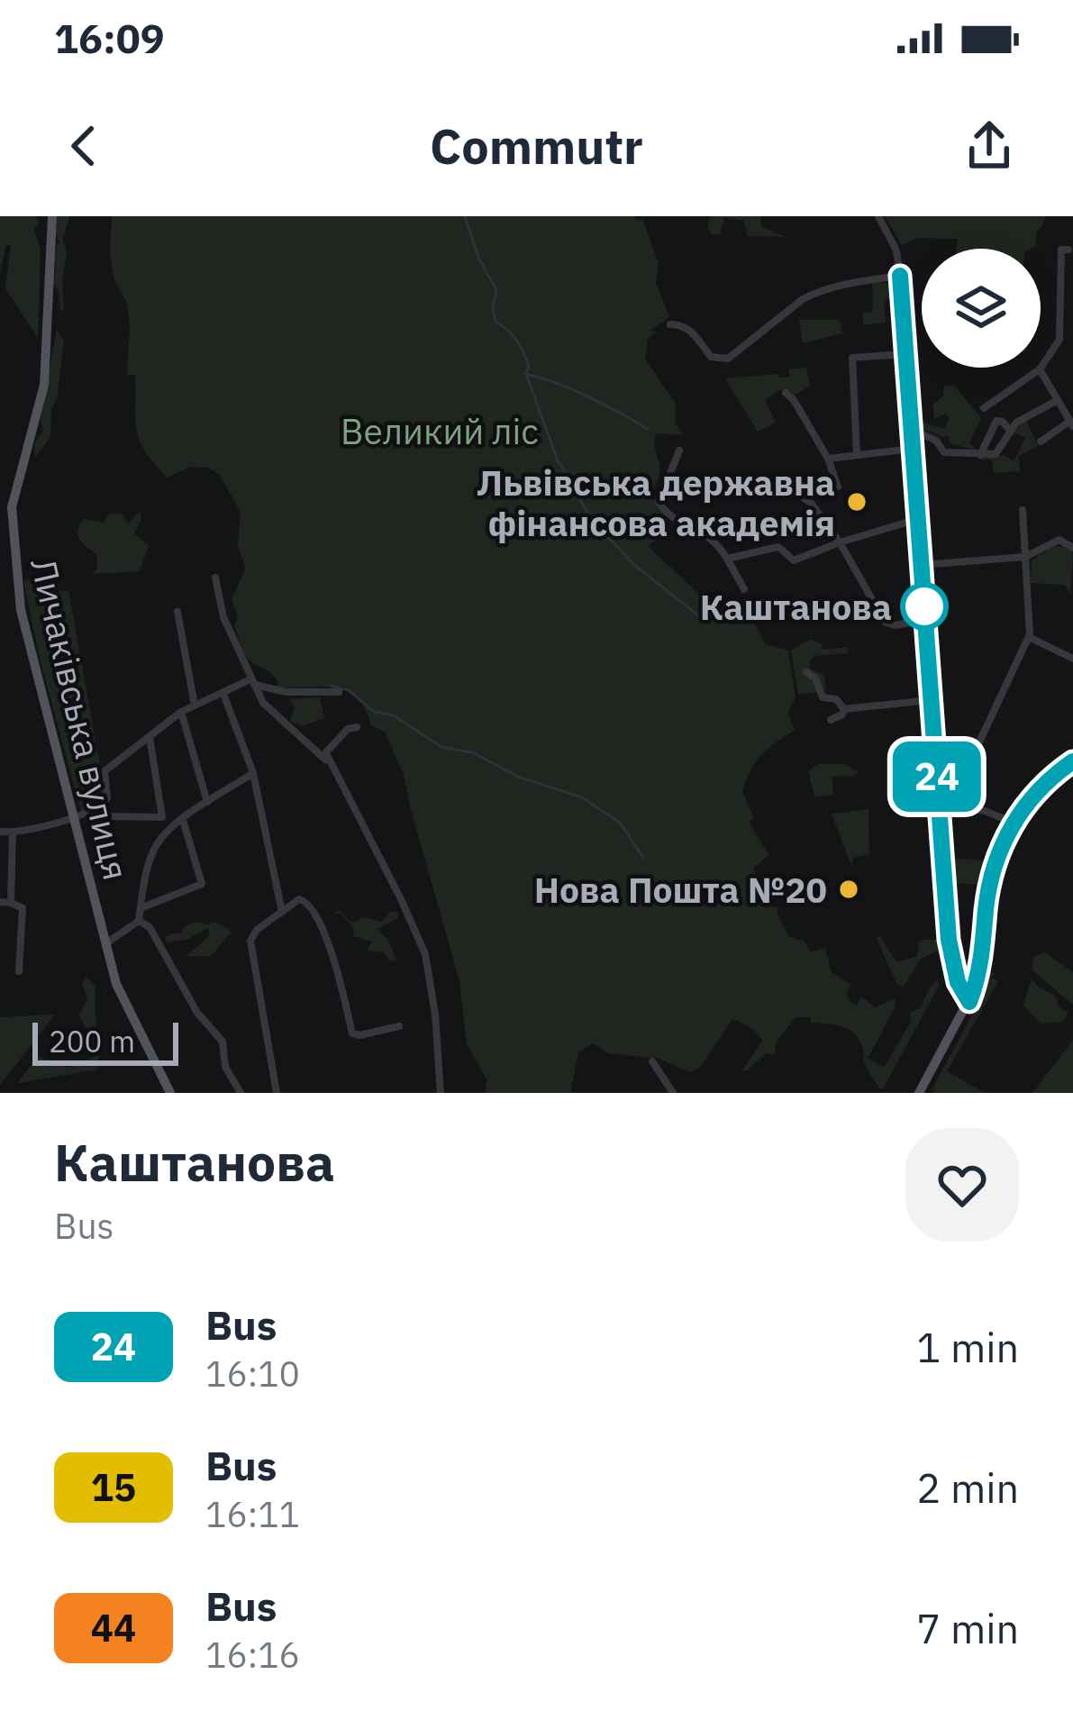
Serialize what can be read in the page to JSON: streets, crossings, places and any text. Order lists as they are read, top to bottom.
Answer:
{
  "streets": {
    "main road": ["Личаківська вулиця"]
  },
  "parks": ["Великий ліс"],
  "places": ["Львівська державна фінансова академія", "Каштанова", "Нова Пошта №20"],
  "lines": ["bus line 24"],
  "scale_bar": "200 m",
  "page": {
    "status": "16:09",
    "header": "Commutr",
    "on_map": "24",
    "scale": "200 m",
    "heading": ["Каштанова", "Bus"],
    "list": [
      {
        "mark": "24",
        "name": "Bus",
        "note": "16:10",
        "value": "1 min"
      },
      {
        "mark": "15",
        "name": "Bus",
        "note": "16:11",
        "value": "2 min"
      },
      {
        "mark": "44",
        "name": "Bus",
        "note": "16:16",
        "value": "7 min"
      }
    ]
  }
}
